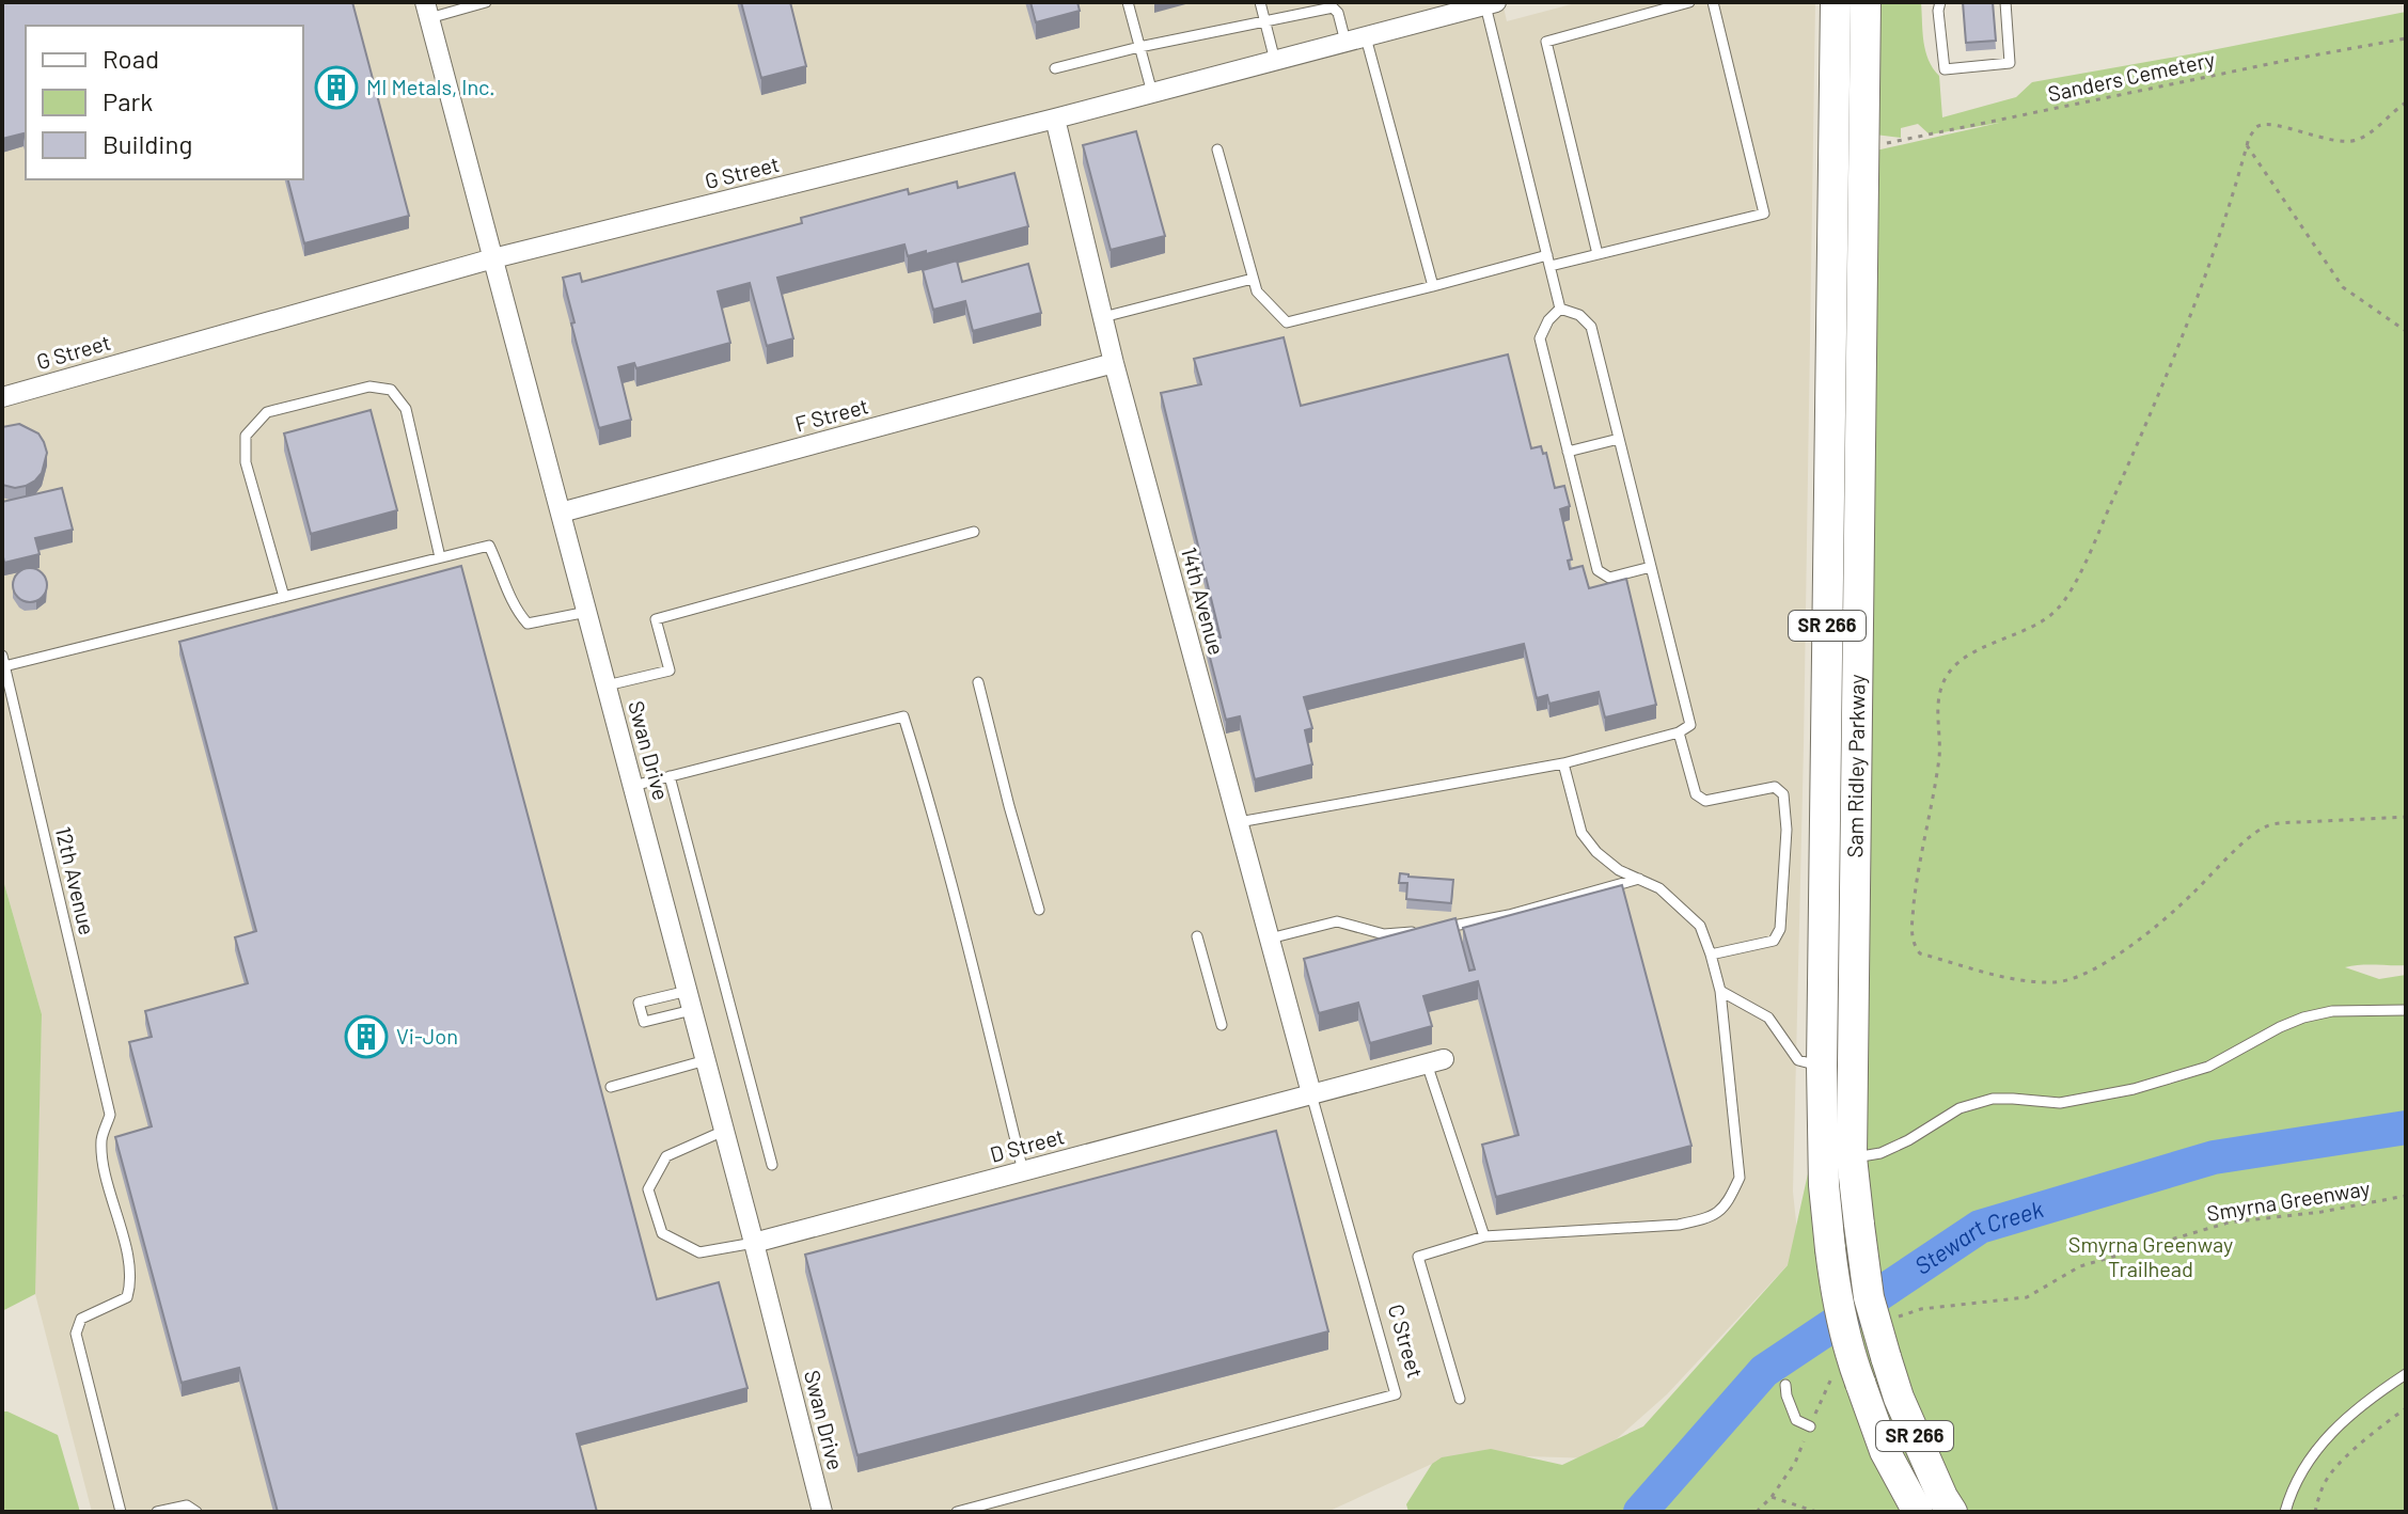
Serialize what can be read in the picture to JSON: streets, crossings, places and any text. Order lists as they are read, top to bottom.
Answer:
{
  "streets": {
    "main road": ["SR 266", "Sam Ridley Parkway"],
    "street": [
      "G Street",
      "F Street",
      "14th Avenue",
      "Swan Drive",
      "D Street"
    ],
    "lane": ["12th Avenue", "C Street"],
    "path": ["Sanders Cemetery", "Smyrna Greenway"]
  },
  "crossings": [
    ["Sanders Cemetery", "Sam Ridley Parkway"],
    ["G Street", "14th Avenue"],
    ["G Street", "Swan Drive"],
    ["F Street", "14th Avenue"],
    ["F Street", "Swan Drive"],
    ["14th Avenue", "D Street"],
    ["14th Avenue", "C Street"],
    ["Swan Drive", "D Street"],
    ["D Street", "C Street"]
  ],
  "water": ["Stewart Creek"],
  "parks": ["Smyrna Greenway Trailhead"],
  "places": {
    "building": ["MI Metals, Inc.", "Vi-Jon"]
  },
  "legend": ["Road", "Park", "Building"]
}
